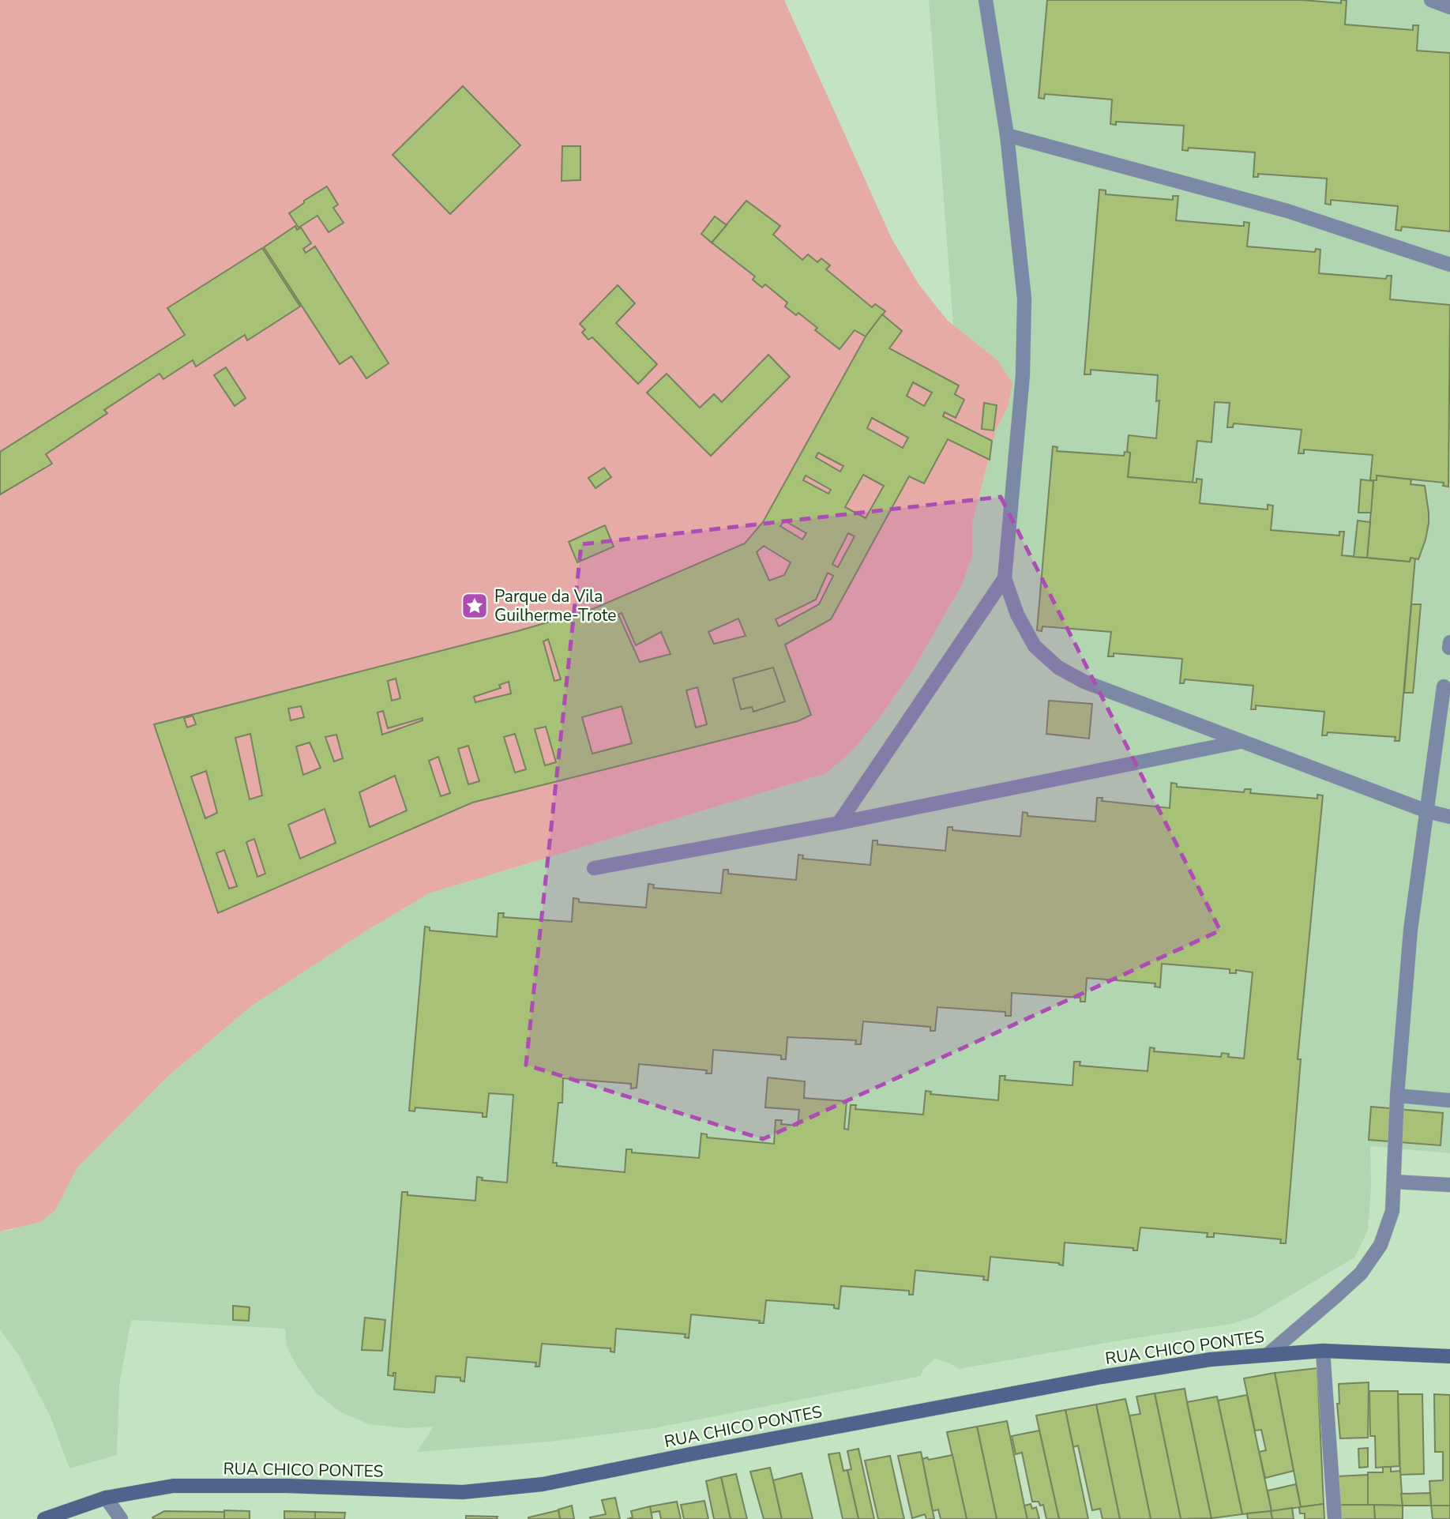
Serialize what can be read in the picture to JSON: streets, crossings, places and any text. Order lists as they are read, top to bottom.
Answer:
{
  "streets": {
    "main road": ["RUA CHICO PONTES"]
  },
  "places": {
    "place": ["Parque da Vila Guilherme-Trote"]
  }
}
